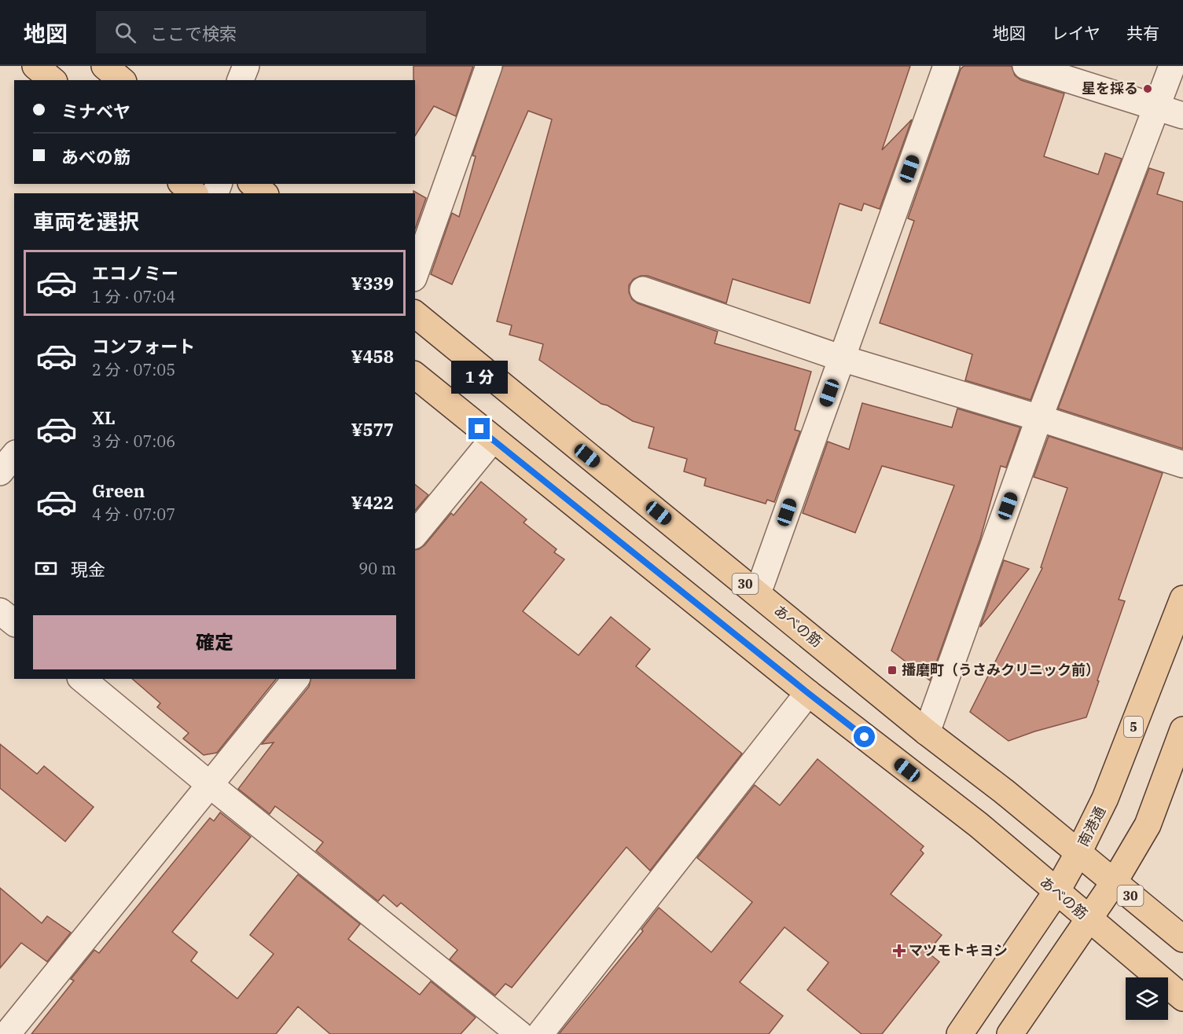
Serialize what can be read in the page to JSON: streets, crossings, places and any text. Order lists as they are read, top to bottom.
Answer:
{
  "streets": {
    "main road": [
      "30",
      "あべの筋",
      "5",
      "南港通"
    ]
  },
  "crossings": [
    ["あべの筋", "南港通"]
  ],
  "places": {
    "other": ["星を採る"],
    "transit": ["播磨町（うさみクリニック前）"],
    "health": ["マツモトキヨシ"]
  },
  "page": {
    "header": "地図",
    "search": "ここで検索",
    "nav": ["地図", "レイヤ", "共有"],
    "banner": ["ミナベヤ", "あべの筋"],
    "heading": "車両を選択",
    "list": [
      {
        "name": "エコノミー",
        "note": "1 分 · 07:04",
        "value": "¥339"
      },
      {
        "name": "コンフォート",
        "note": "2 分 · 07:05",
        "value": "¥458"
      },
      {
        "name": "XL",
        "note": "3 分 · 07:06",
        "value": "¥577"
      },
      {
        "name": "Green",
        "note": "4 分 · 07:07",
        "value": "¥422"
      }
    ],
    "bubble": "1 分",
    "pay": ["現金", "90 m"],
    "buttons": "確定"
  }
}
